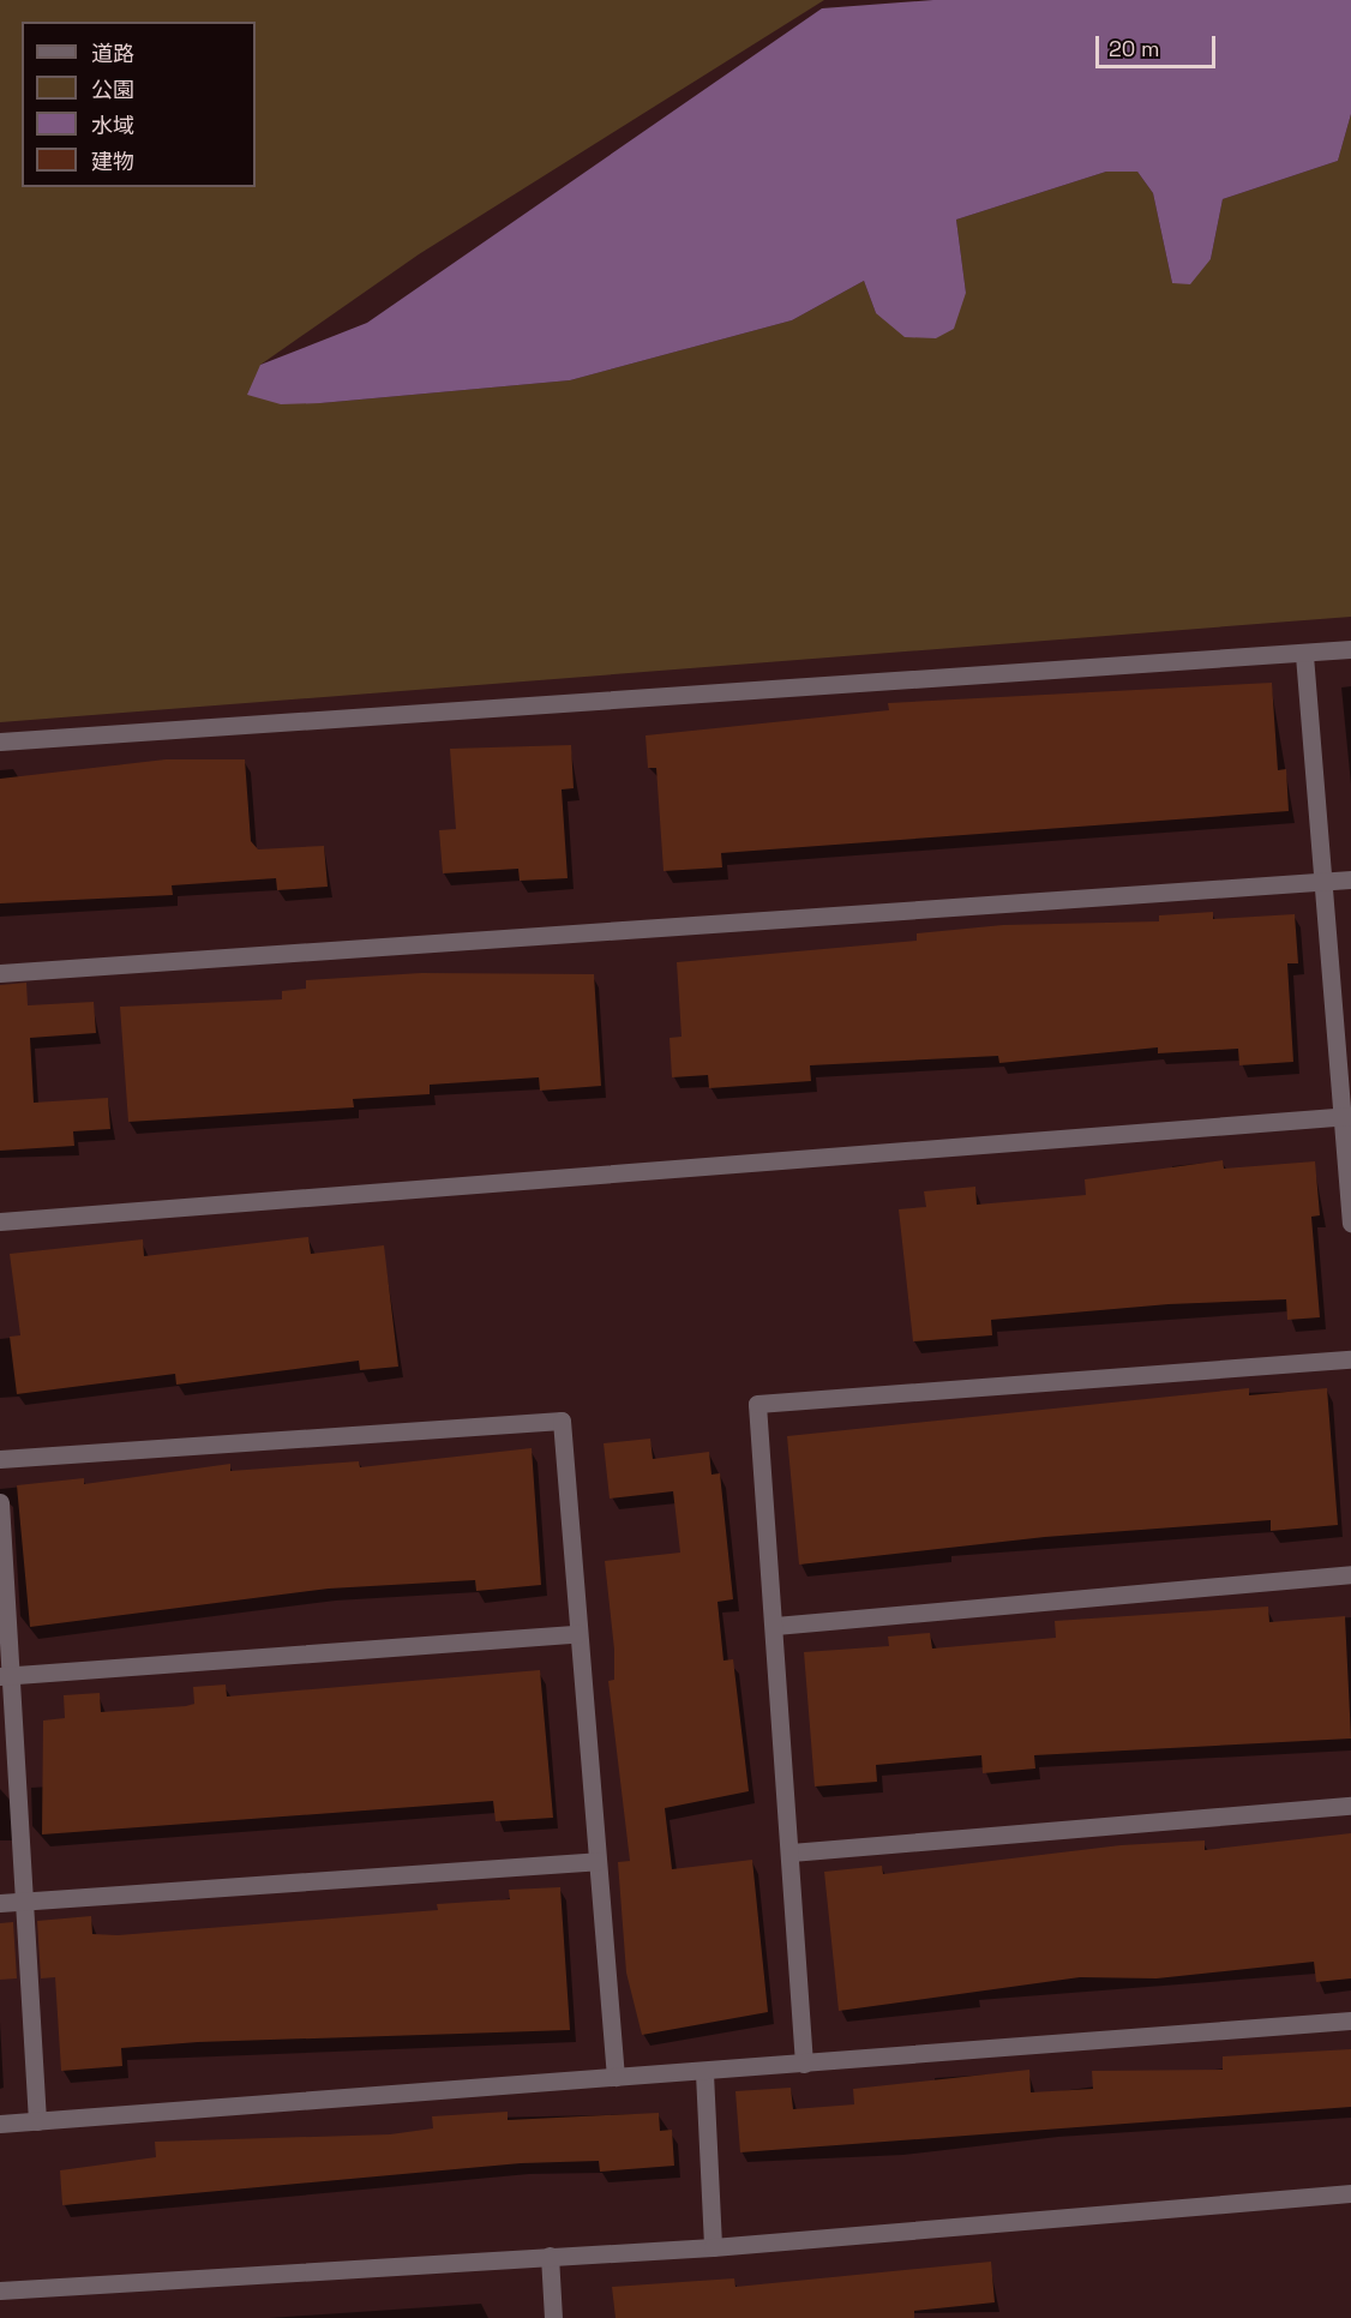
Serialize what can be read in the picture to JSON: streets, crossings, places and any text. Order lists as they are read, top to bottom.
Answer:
{
  "legend": [
    "道路",
    "公園",
    "水域",
    "建物"
  ],
  "scale_bar": "20 m"
}
